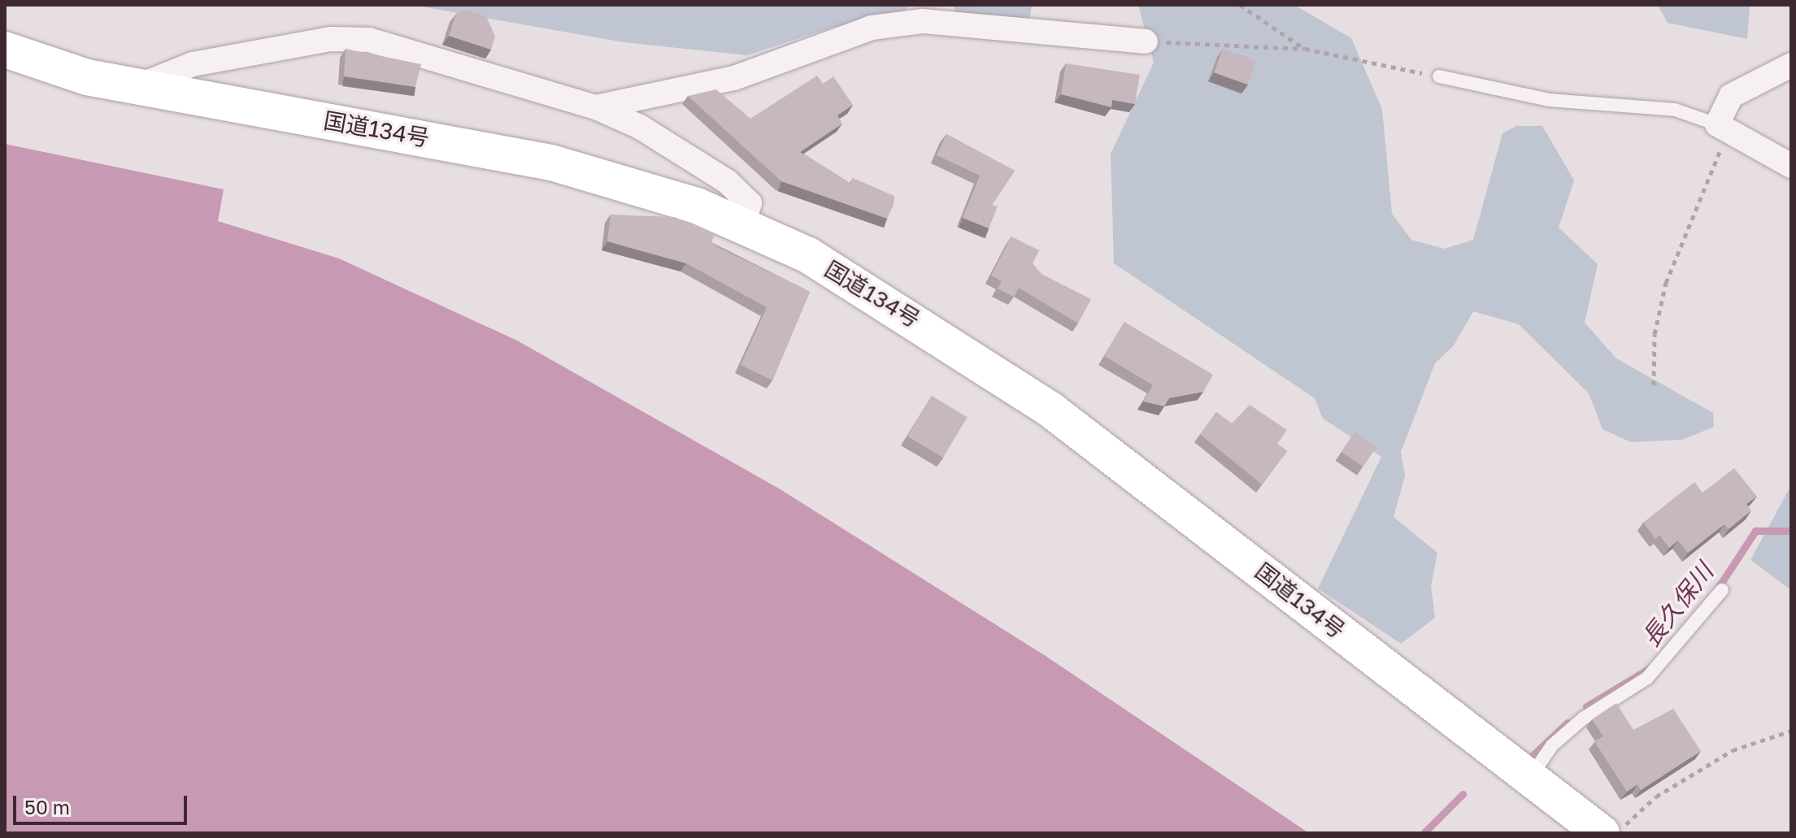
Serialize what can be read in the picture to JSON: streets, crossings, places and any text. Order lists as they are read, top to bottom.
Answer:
{
  "streets": {
    "highway": ["国道134号"]
  },
  "water": ["長久保川"],
  "scale_bar": "50 m"
}
